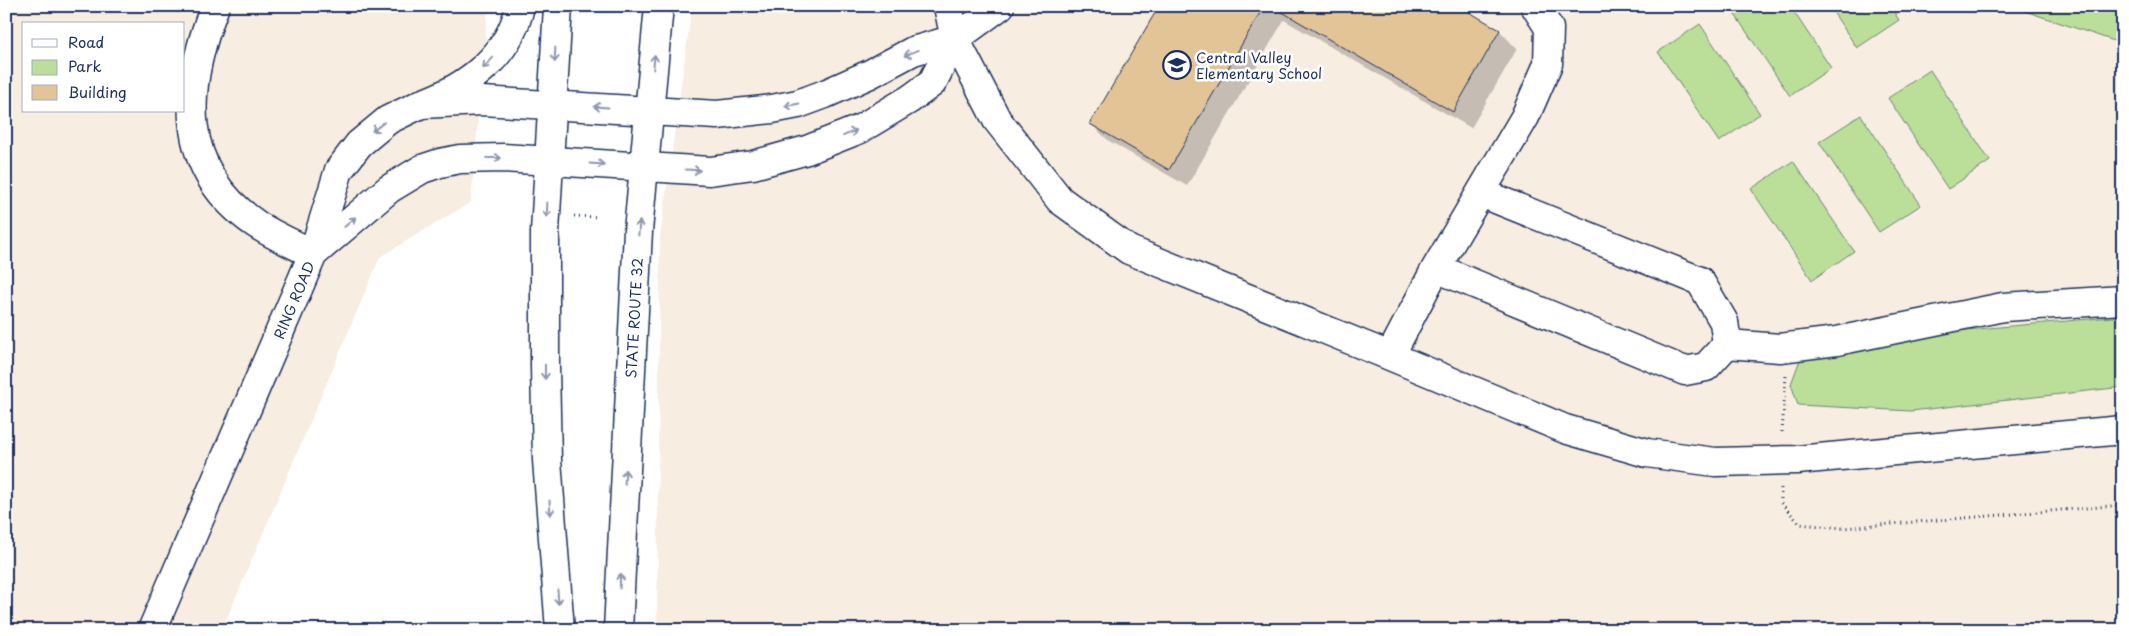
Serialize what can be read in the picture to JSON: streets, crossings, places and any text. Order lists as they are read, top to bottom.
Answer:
{
  "streets": {
    "street": ["RING ROAD", "STATE ROUTE 32"]
  },
  "places": {
    "school or university": ["Central Valley Elementary School"]
  },
  "legend": ["Road", "Park", "Building"]
}
